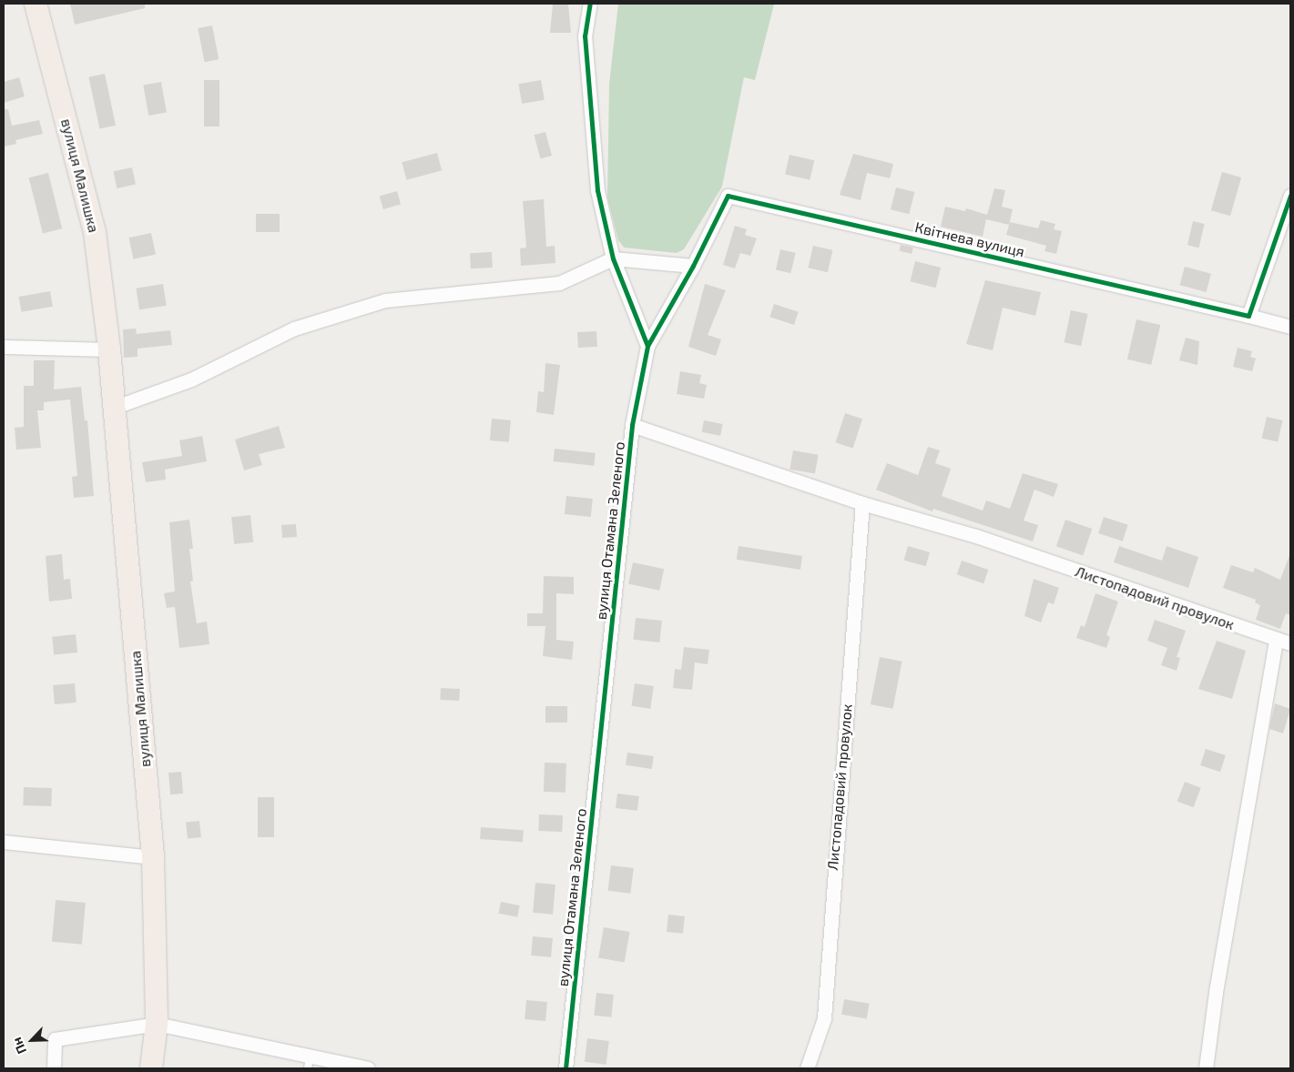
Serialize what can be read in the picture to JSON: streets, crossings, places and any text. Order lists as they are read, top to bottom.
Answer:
{
  "streets": {
    "main road": ["вулиця Малишка"],
    "street": ["Квітнева вулиця", "вулиця Отамана Зеленого", "Листопадовий провулок"]
  },
  "crossings": [
    ["Квітнева вулиця", "вулиця Отамана Зеленого"],
    ["вулиця Отамана Зеленого", "Листопадовий провулок"]
  ],
  "north": "bottom left"
}
